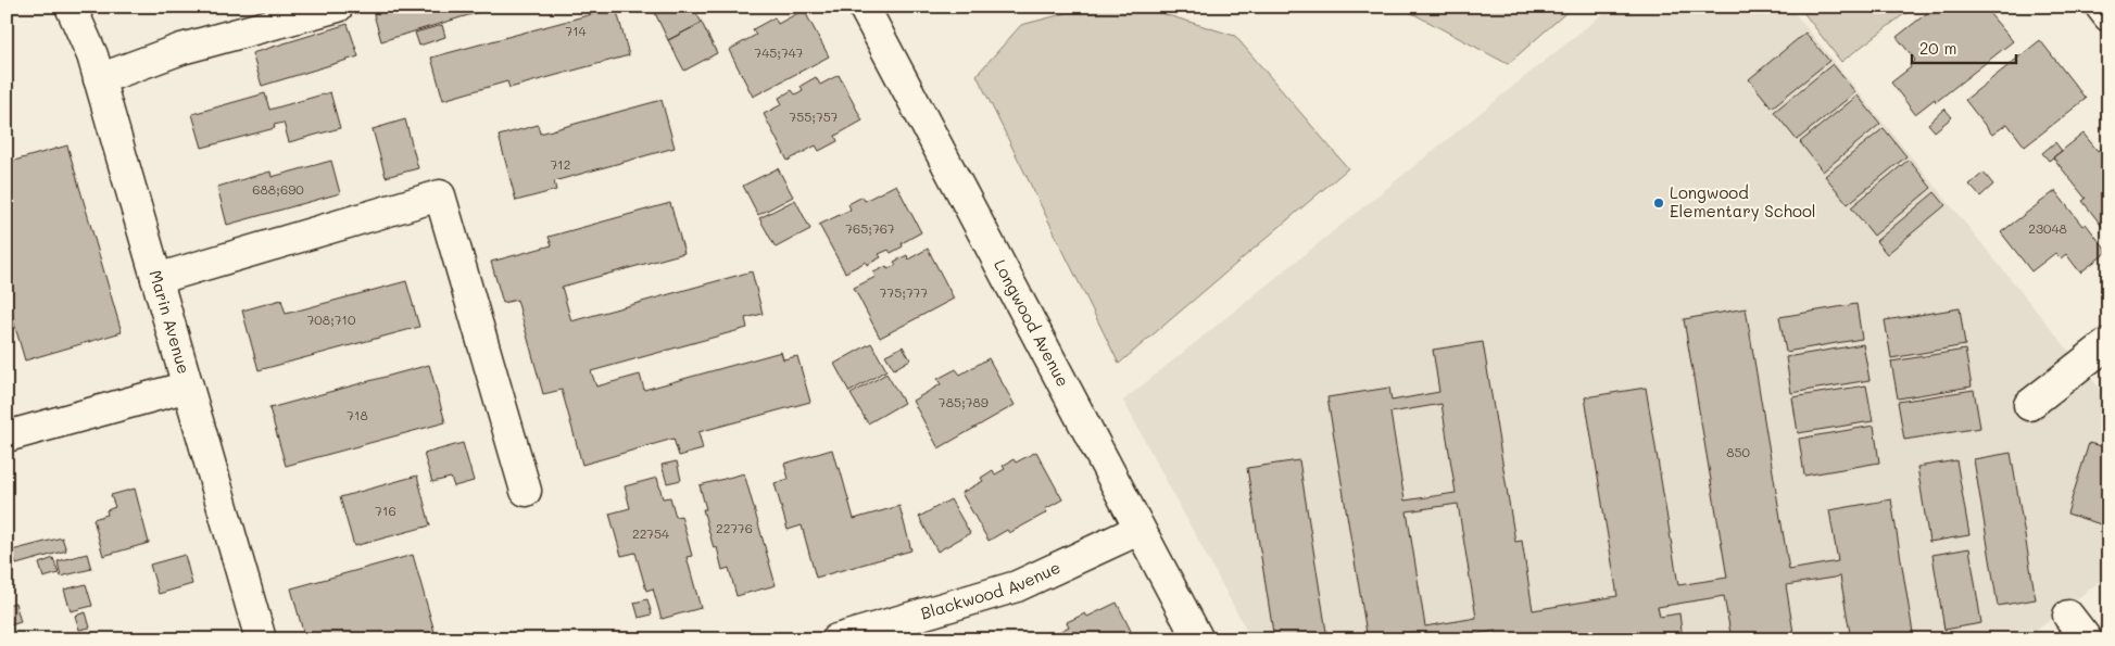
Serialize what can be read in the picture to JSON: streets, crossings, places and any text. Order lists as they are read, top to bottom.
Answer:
{
  "streets": {
    "street": ["Marin Avenue", "Longwood Avenue", "Blackwood Avenue"]
  },
  "crossings": [
    ["Longwood Avenue", "Blackwood Avenue"]
  ],
  "places": ["Longwood Elementary School"],
  "house_numbers": [
    "714",
    "745;747",
    "755;757",
    "712",
    "688;690",
    "765;767",
    "23048",
    "775;777",
    "708;710",
    "785;789",
    "718",
    "850",
    "716",
    "22776",
    "22754"
  ],
  "scale_bar": "20 m"
}
